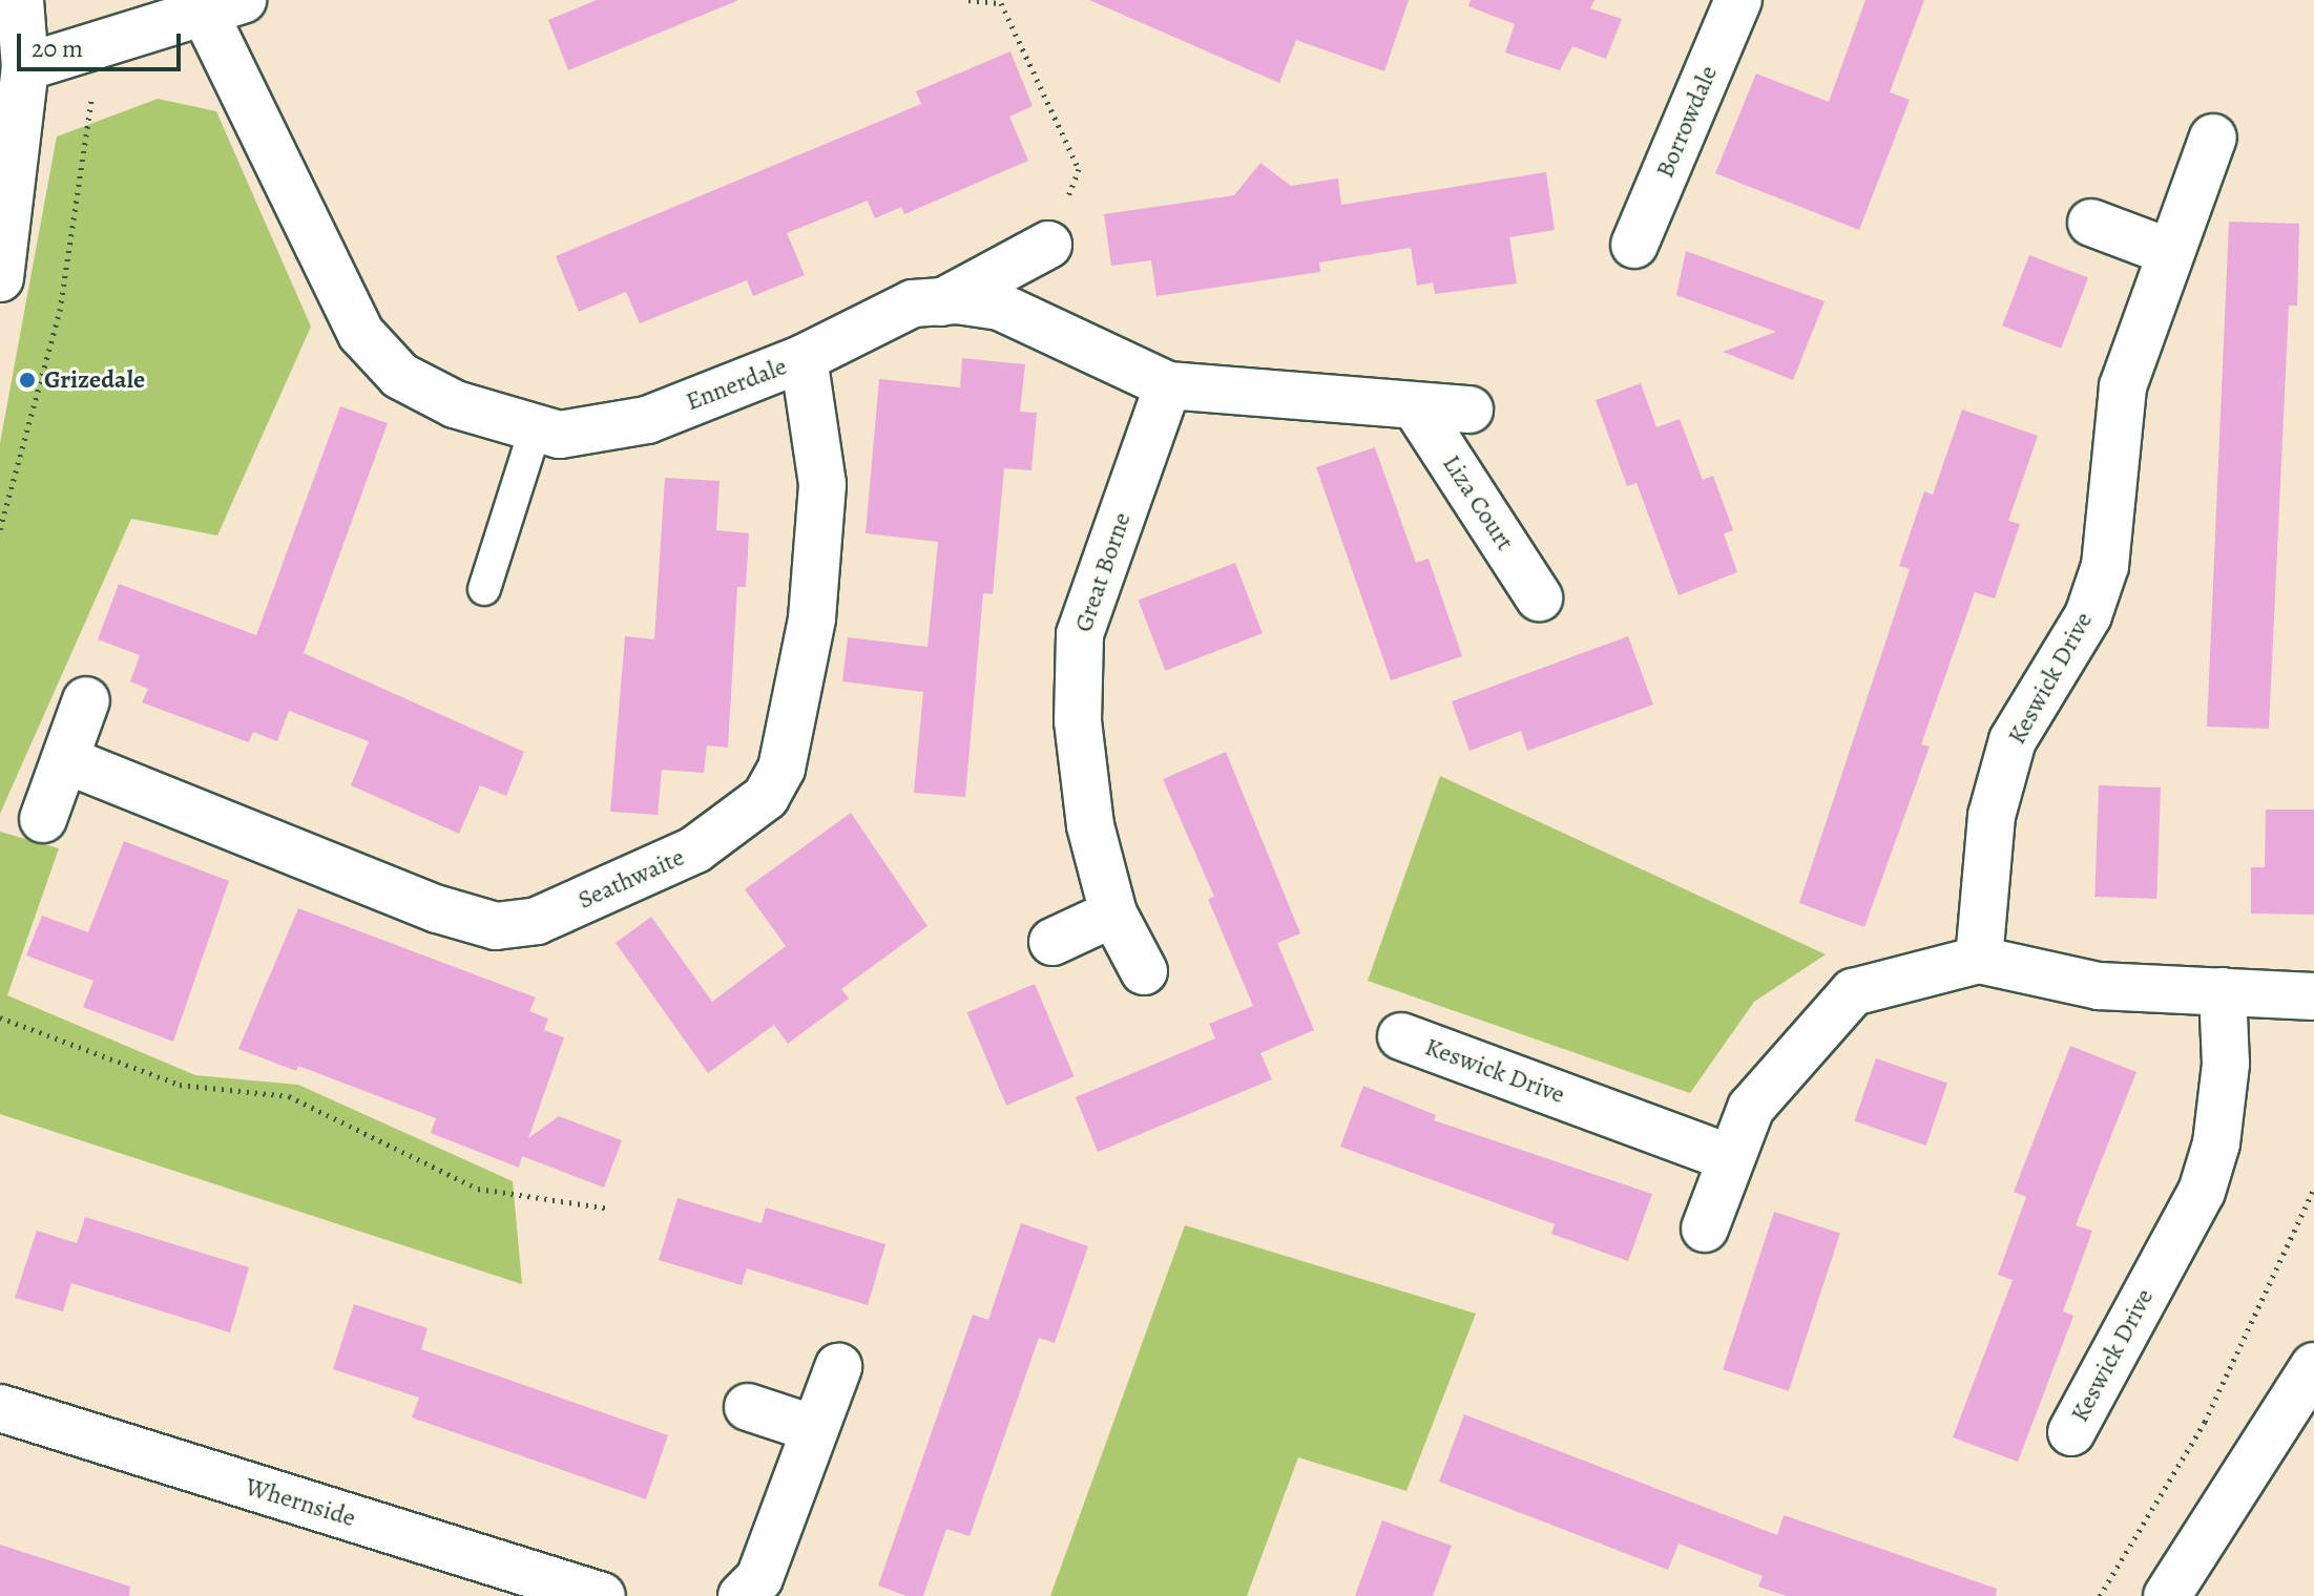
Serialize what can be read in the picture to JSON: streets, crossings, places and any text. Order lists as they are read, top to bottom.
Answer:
{
  "streets": {
    "street": [
      "Borrowdale",
      "Ennerdale",
      "Liza Court",
      "Great Borne",
      "Keswick Drive",
      "Seathwaite",
      "Whernside"
    ]
  },
  "crossings": [
    ["Ennerdale", "Liza Court"],
    ["Ennerdale", "Great Borne"],
    ["Ennerdale", "Seathwaite"]
  ],
  "places": ["Grizedale"],
  "scale_bar": "20 m"
}
